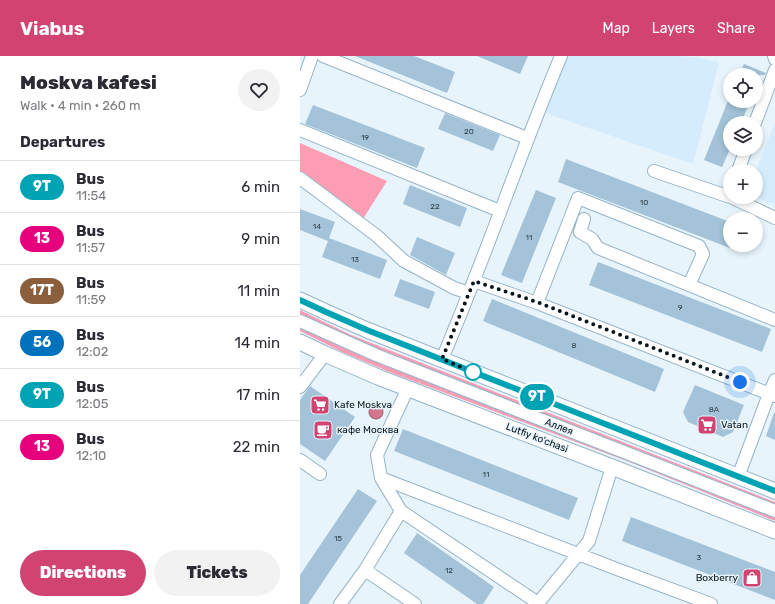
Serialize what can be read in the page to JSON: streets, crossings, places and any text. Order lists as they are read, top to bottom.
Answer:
{
  "streets": {
    "main road": ["Lutfiy ko'chasi"],
    "street": ["Аллея"]
  },
  "places": {
    "supermarket": ["Kafe Moskva", "Vatan"],
    "cafe": ["кафе Москва"],
    "shop": ["Boxberry"]
  },
  "lines": ["bus line 9Т"],
  "house_numbers": [
    "20",
    "19",
    "10",
    "22",
    "14",
    "11",
    "13",
    "9",
    "8",
    "8A",
    "11",
    "15",
    "3",
    "12"
  ],
  "page": {
    "header": "Viabus",
    "nav": ["Map", "Layers", "Share"],
    "heading": [
      ["Moskva kafesi", "Walk · 4 min · 260 m"],
      "Departures"
    ],
    "on_map": "9Т",
    "map_buttons": ["+", "−"],
    "list": [
      {
        "mark": "9Т",
        "name": "Bus",
        "note": "11:54",
        "value": "6 min"
      },
      {
        "mark": "13",
        "name": "Bus",
        "note": "11:57",
        "value": "9 min"
      },
      {
        "mark": "17T",
        "name": "Bus",
        "note": "11:59",
        "value": "11 min"
      },
      {
        "mark": "56",
        "name": "Bus",
        "note": "12:02",
        "value": "14 min"
      },
      {
        "mark": "9Т",
        "name": "Bus",
        "note": "12:05",
        "value": "17 min"
      },
      {
        "mark": "13",
        "name": "Bus",
        "note": "12:10",
        "value": "22 min"
      }
    ],
    "buttons": ["Directions", "Tickets"]
  }
}
